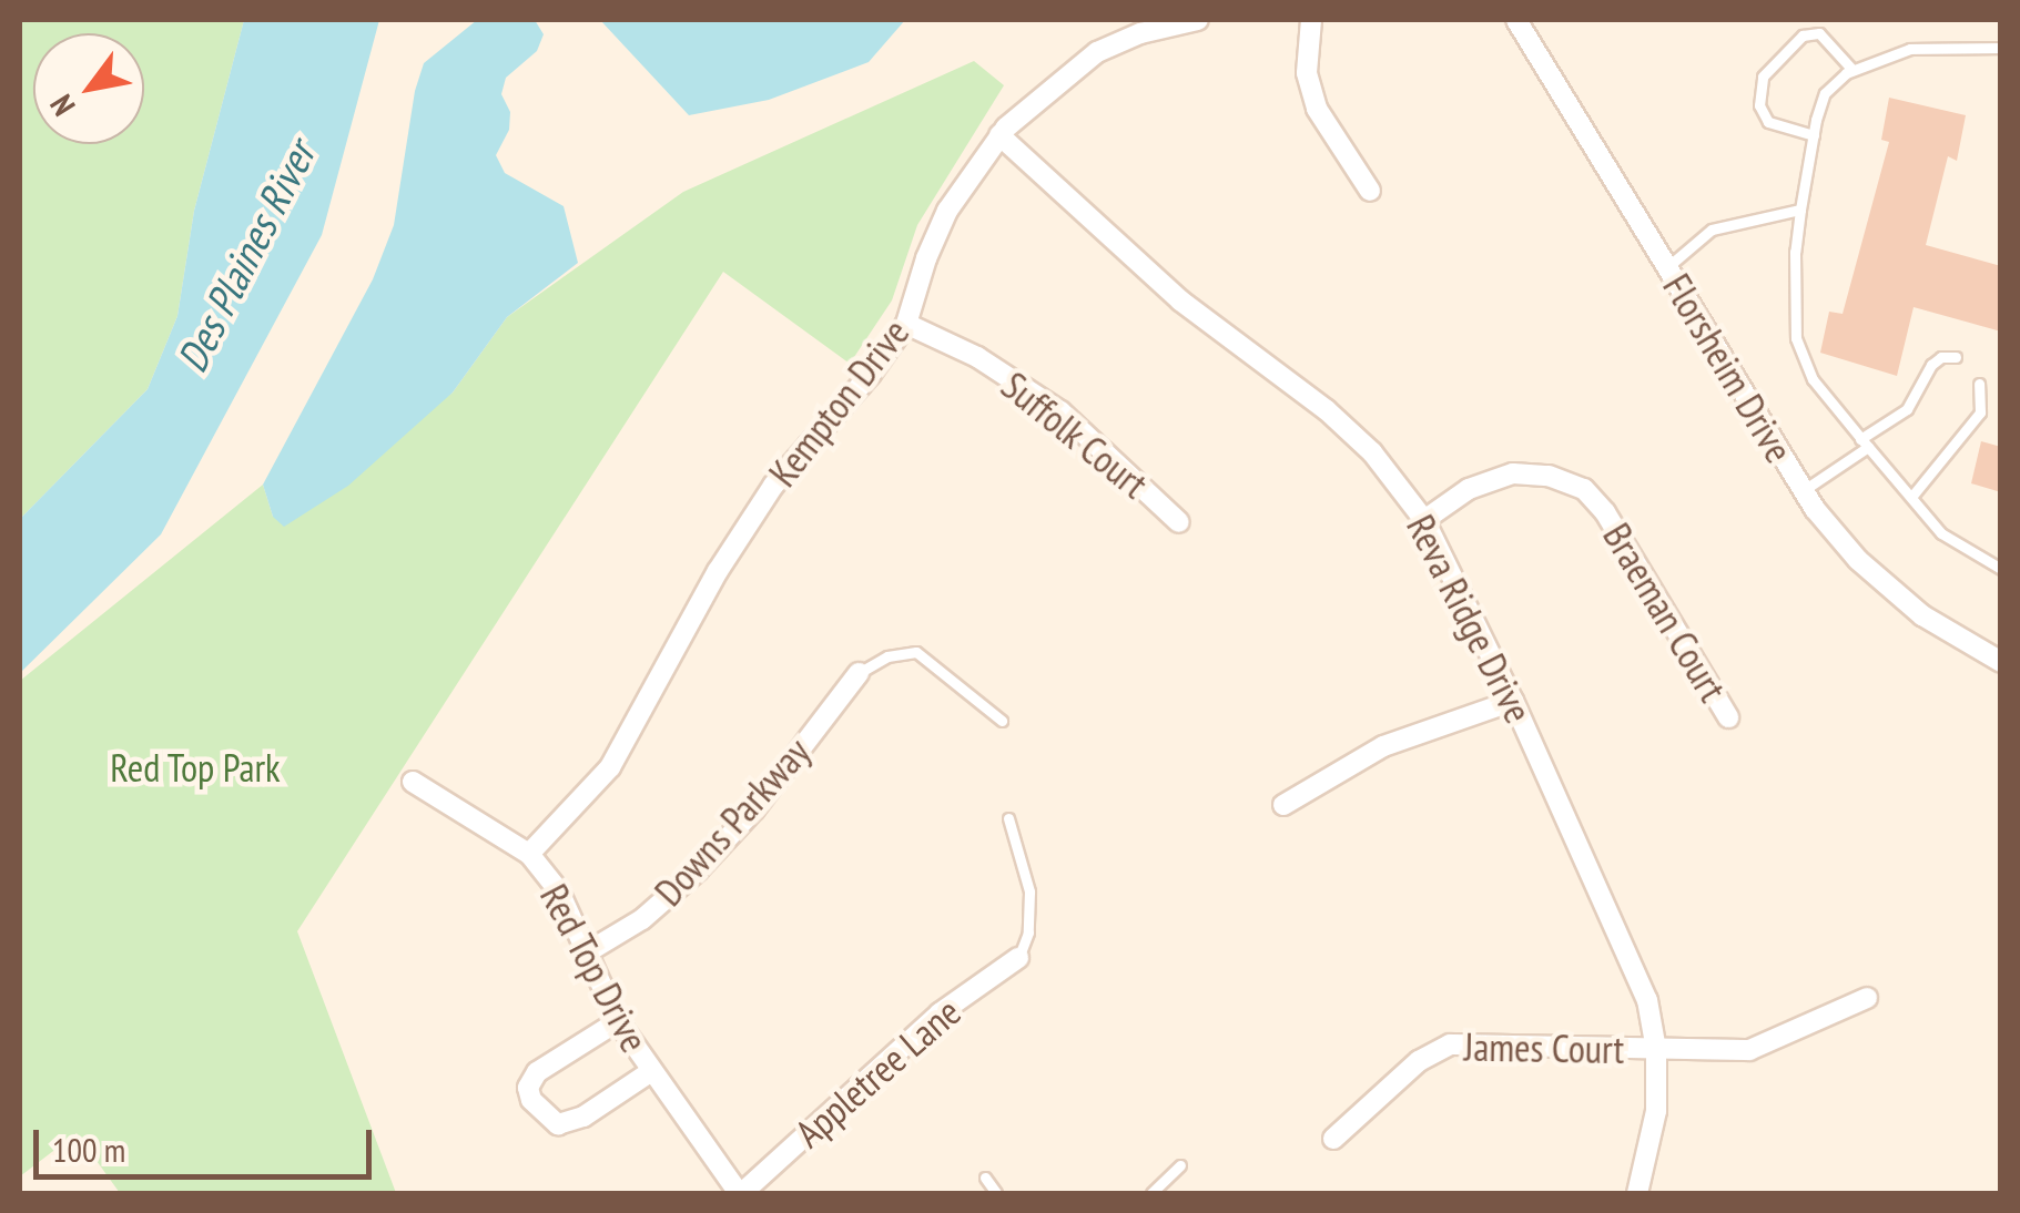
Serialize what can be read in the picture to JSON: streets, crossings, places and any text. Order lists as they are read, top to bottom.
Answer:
{
  "streets": {
    "street": [
      "Florsheim Drive",
      "Kempton Drive",
      "Suffolk Court",
      "Braeman Court",
      "Reva Ridge Drive",
      "Downs Parkway",
      "Red Top Drive",
      "James Court",
      "Appletree Lane"
    ]
  },
  "crossings": [
    ["Kempton Drive", "Suffolk Court"],
    ["Kempton Drive", "Reva Ridge Drive"],
    ["Kempton Drive", "Red Top Drive"],
    ["Braeman Court", "Reva Ridge Drive"],
    ["Reva Ridge Drive", "James Court"],
    ["Downs Parkway", "Red Top Drive"],
    ["Red Top Drive", "Appletree Lane"]
  ],
  "water": ["Des Plaines River"],
  "parks": ["Red Top Park"],
  "scale_bar": "100 m",
  "north": "bottom left"
}
